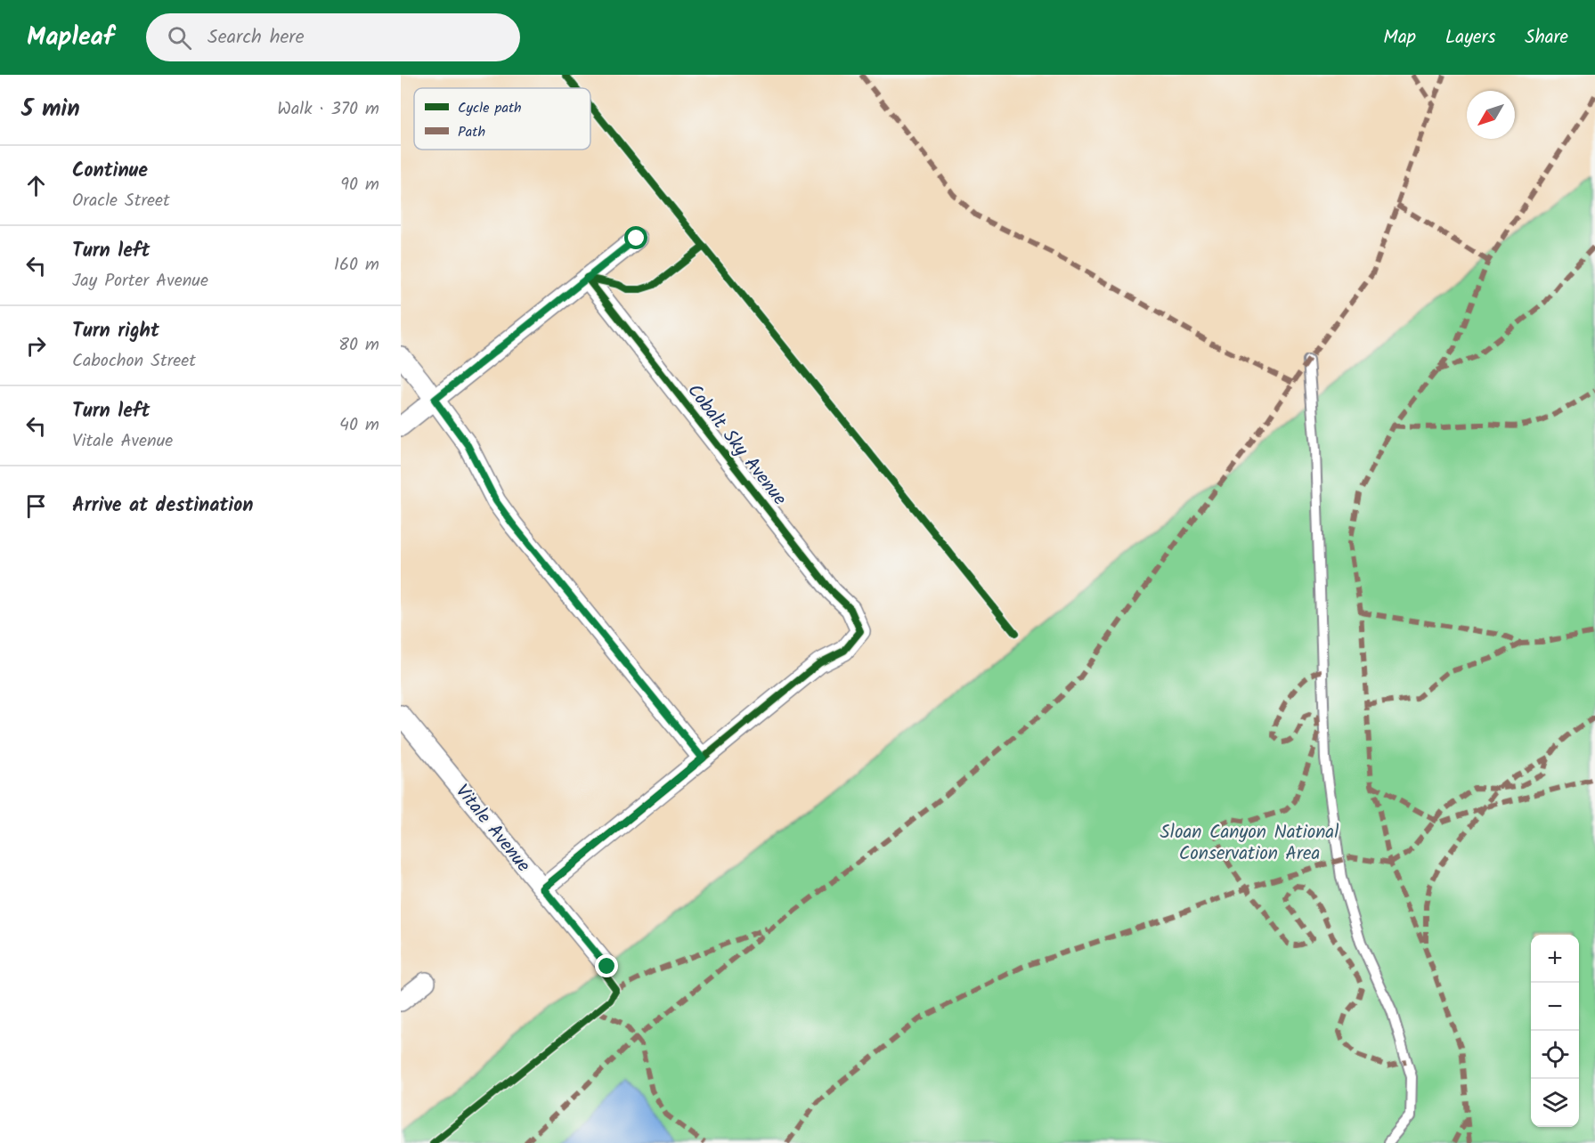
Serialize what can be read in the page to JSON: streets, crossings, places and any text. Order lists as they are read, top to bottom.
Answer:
{
  "streets": {
    "street": ["Cobalt Sky Avenue", "Vitale Avenue"]
  },
  "parks": ["Sloan Canyon National Conservation Area"],
  "legend": ["Cycle path", "Path"],
  "north": "bottom left",
  "page": {
    "header": "Mapleaf",
    "search": "Search here",
    "nav": ["Map", "Layers", "Share"],
    "heading": ["5 min", "Walk · 370 m"],
    "list": [
      ["Continue", "Oracle Street", "90 m"],
      ["Turn left", "Jay Porter Avenue", "160 m"],
      ["Turn right", "Cabochon Street", "80 m"],
      ["Turn left", "Vitale Avenue", "40 m"],
      "Arrive at destination"
    ],
    "map_buttons": ["+", "−"]
  }
}
